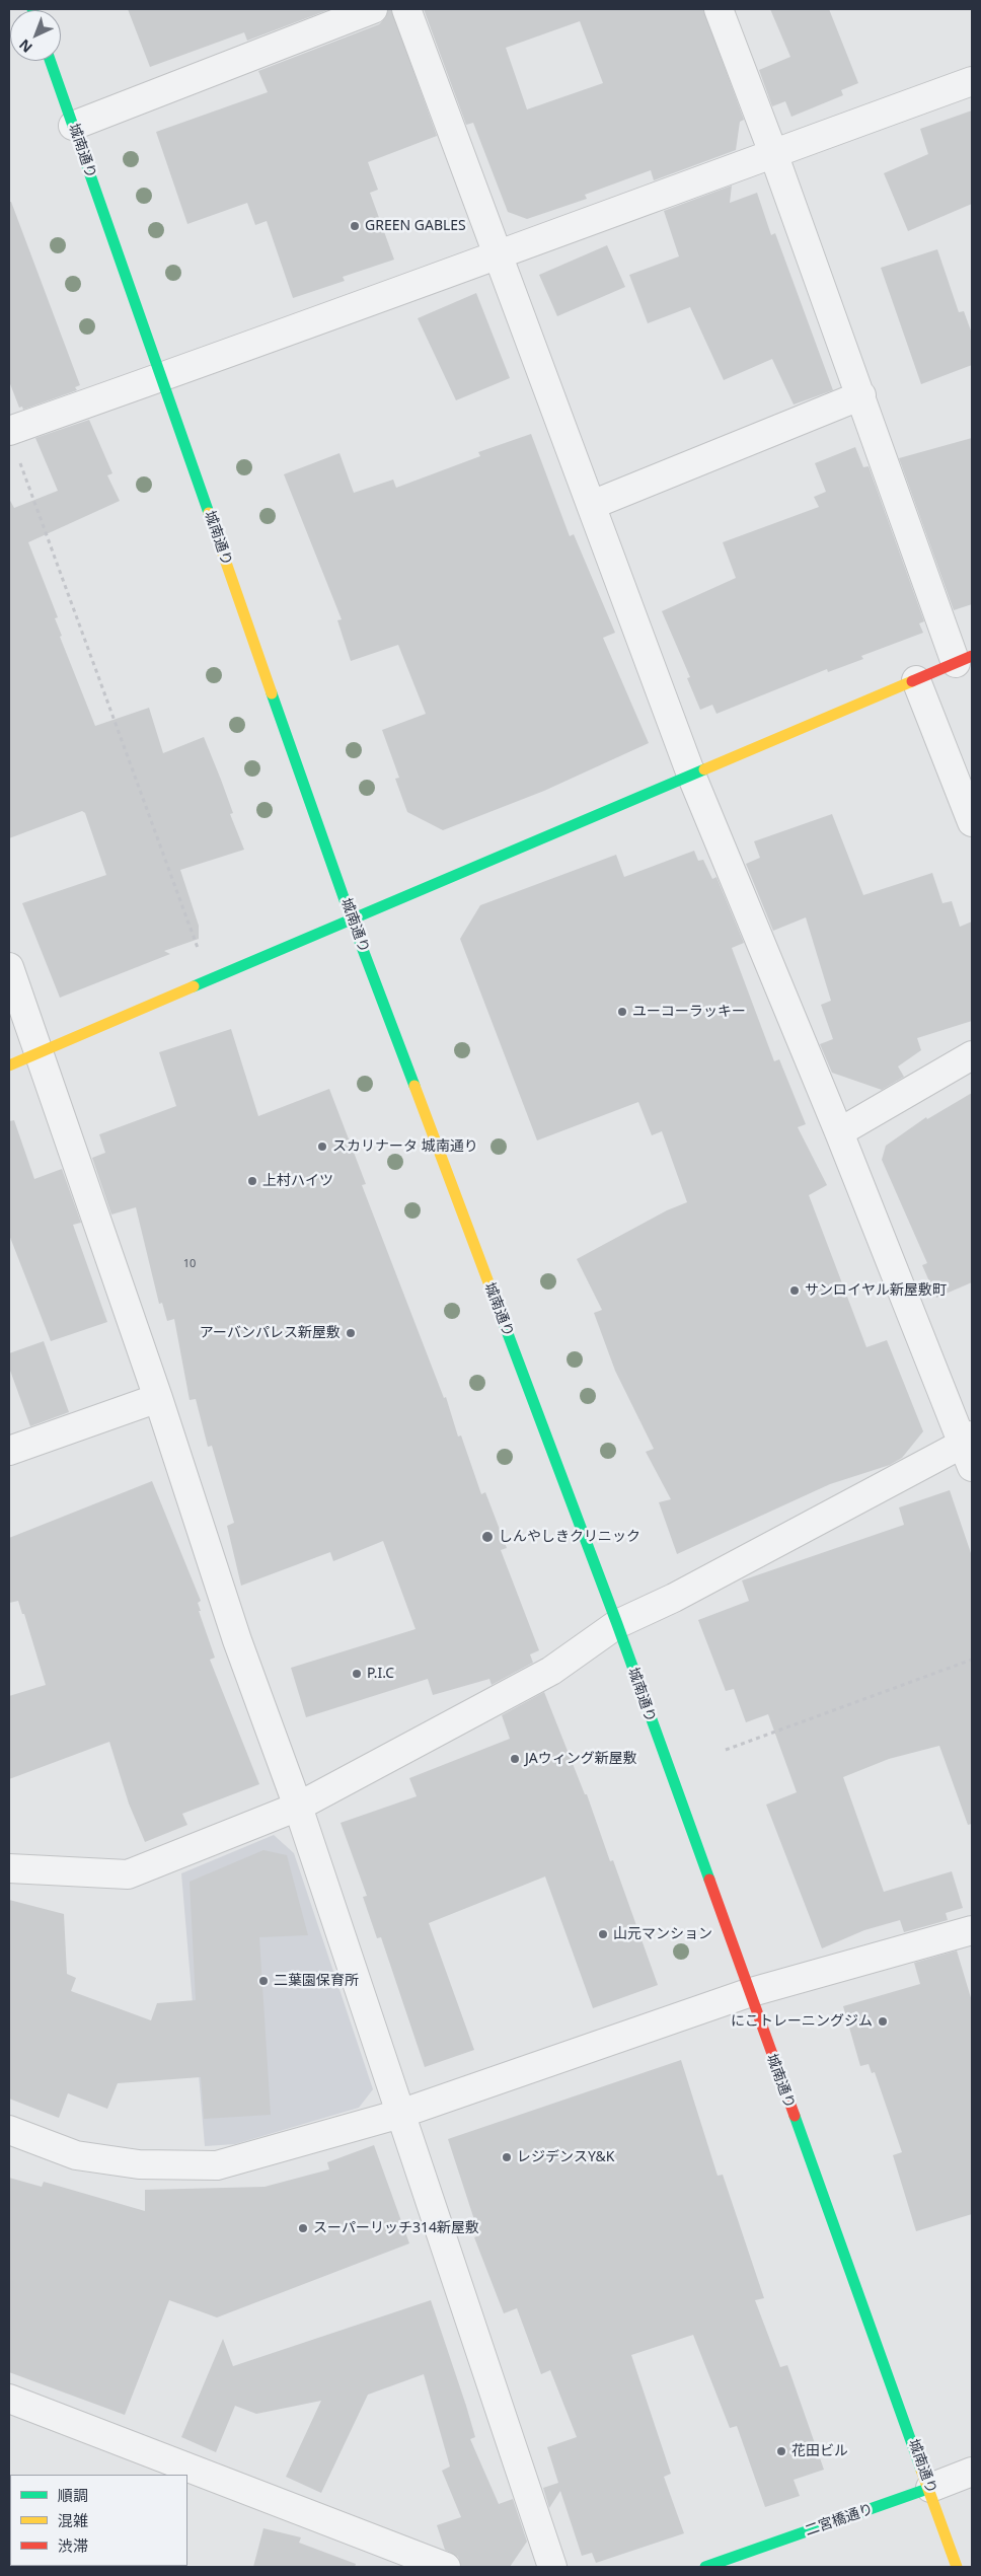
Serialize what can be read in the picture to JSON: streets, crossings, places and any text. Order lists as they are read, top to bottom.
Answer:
{
  "streets": {
    "street": ["城南通り", "二宮橋通り"]
  },
  "crossings": [
    ["城南通り", "二宮橋通り"]
  ],
  "places": [
    "GREEN GABLES",
    "ユーコーラッキー",
    "スカリナータ 城南通り",
    "上村ハイツ",
    "サンロイヤル新屋敷町",
    "アーバンパレス新屋敷",
    "しんやしきクリニック",
    "P.I.C",
    "JAウィング新屋敷",
    "山元マンション",
    "二葉園保育所",
    "にこトレーニングジム",
    "レジデンスY&K",
    "スーパーリッチ314新屋敷",
    "花田ビル"
  ],
  "house_numbers": ["10"],
  "legend": ["順調", "混雑", "渋滞"],
  "north": "bottom left"
}
